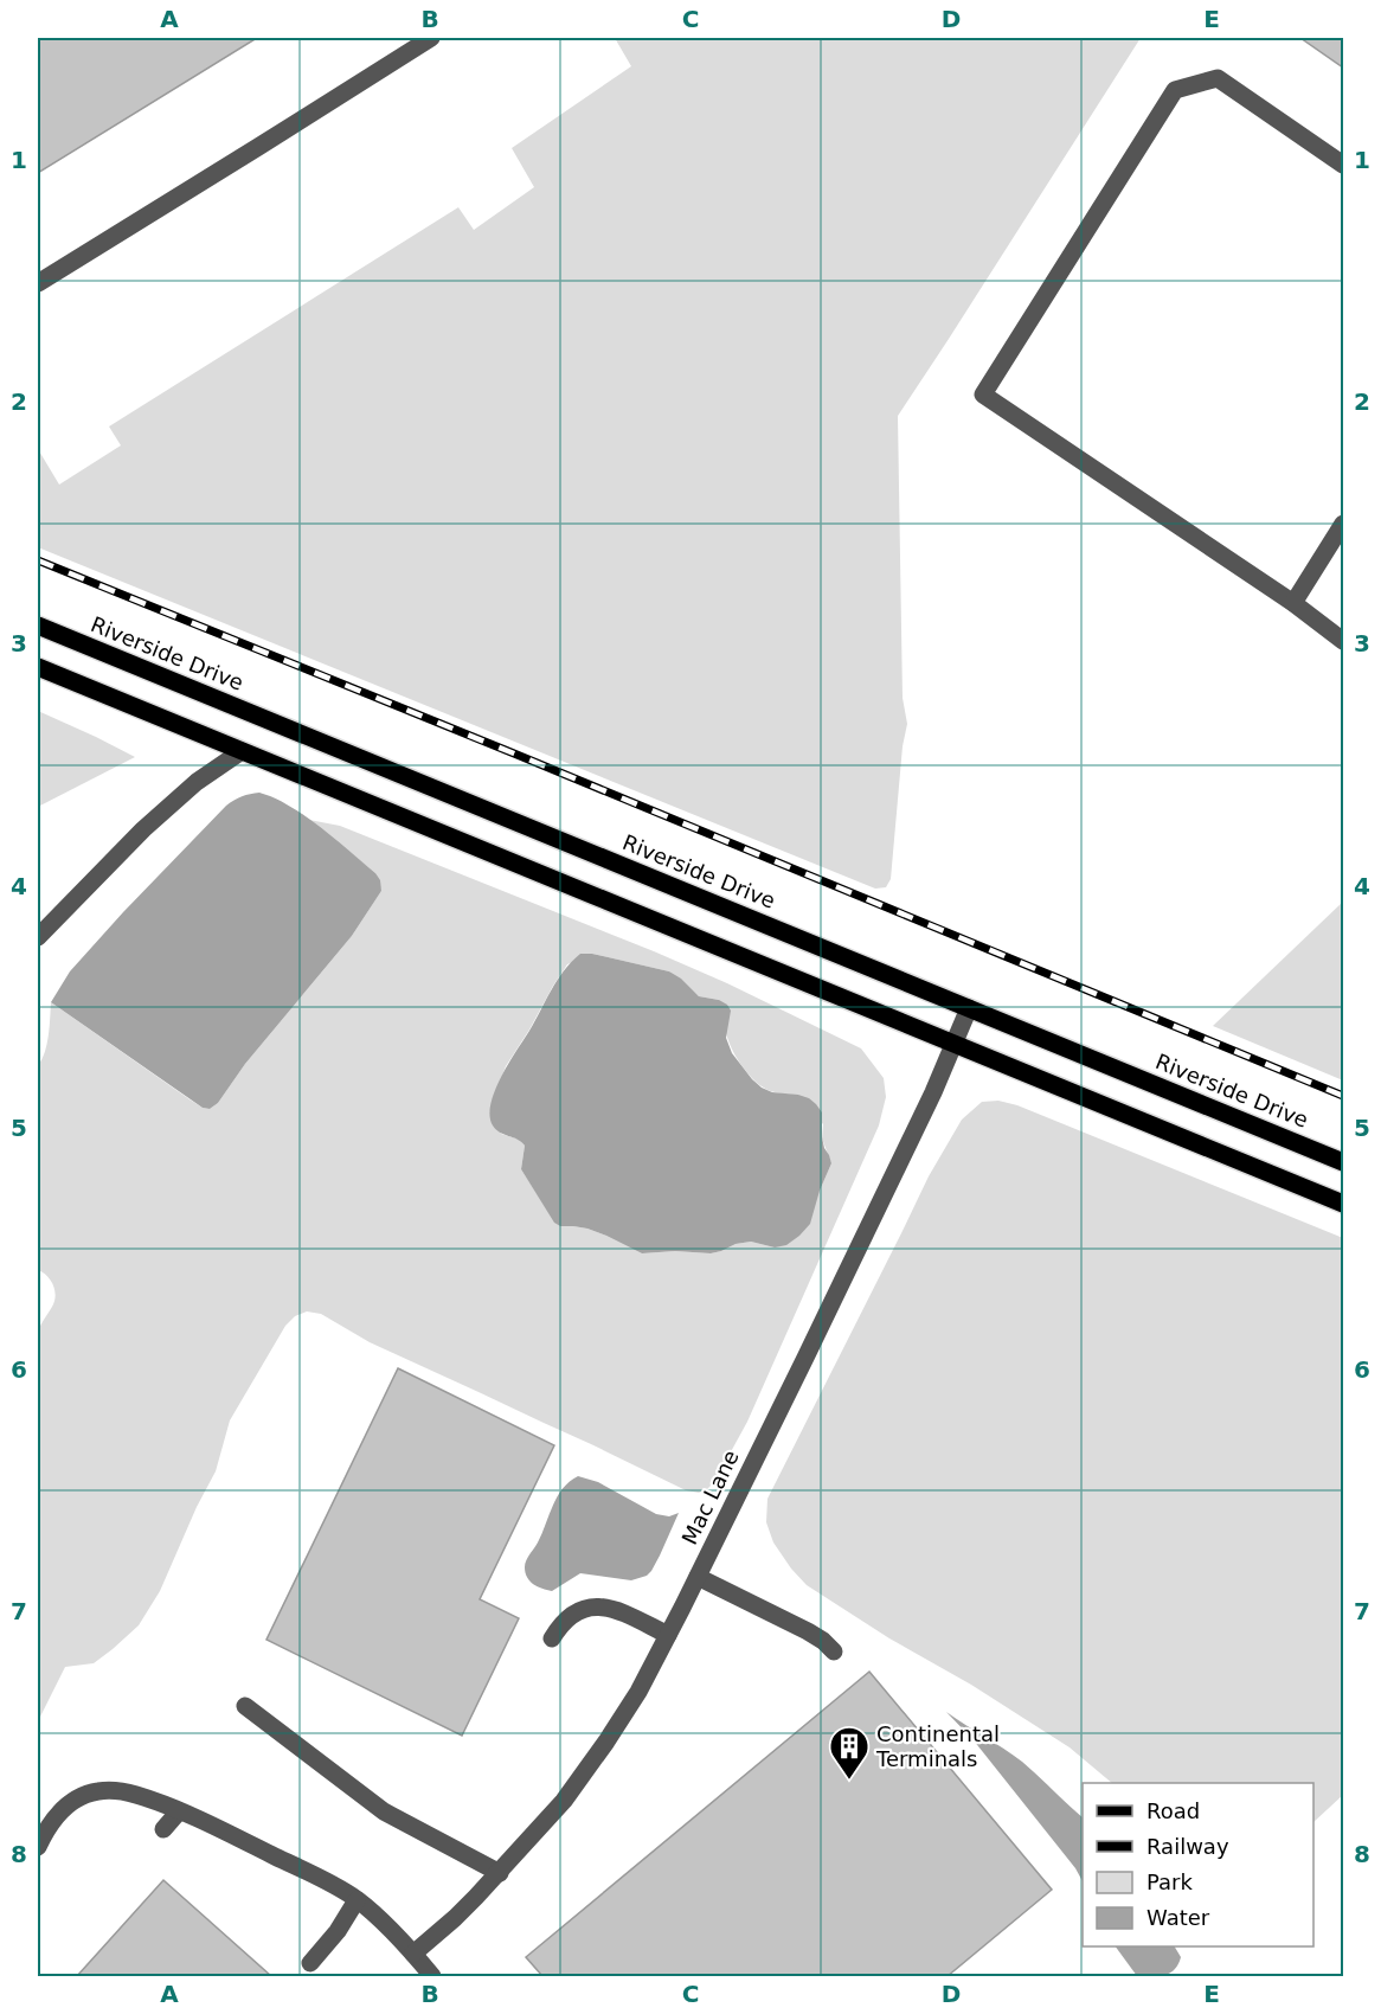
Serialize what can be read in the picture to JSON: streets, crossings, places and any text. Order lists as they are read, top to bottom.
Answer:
{
  "streets": {
    "main road": ["Riverside Drive"],
    "street": ["Mac Lane"]
  },
  "crossings": [
    ["Riverside Drive", "Mac Lane"]
  ],
  "places": {
    "building": ["Continental Terminals"]
  },
  "legend": [
    "Road",
    "Railway",
    "Park",
    "Water"
  ],
  "grid": {
    "columns": [
      "A",
      "B",
      "C",
      "D",
      "E"
    ],
    "rows": [
      "1",
      "2",
      "3",
      "4",
      "5",
      "6",
      "7",
      "8"
    ]
  }
}
